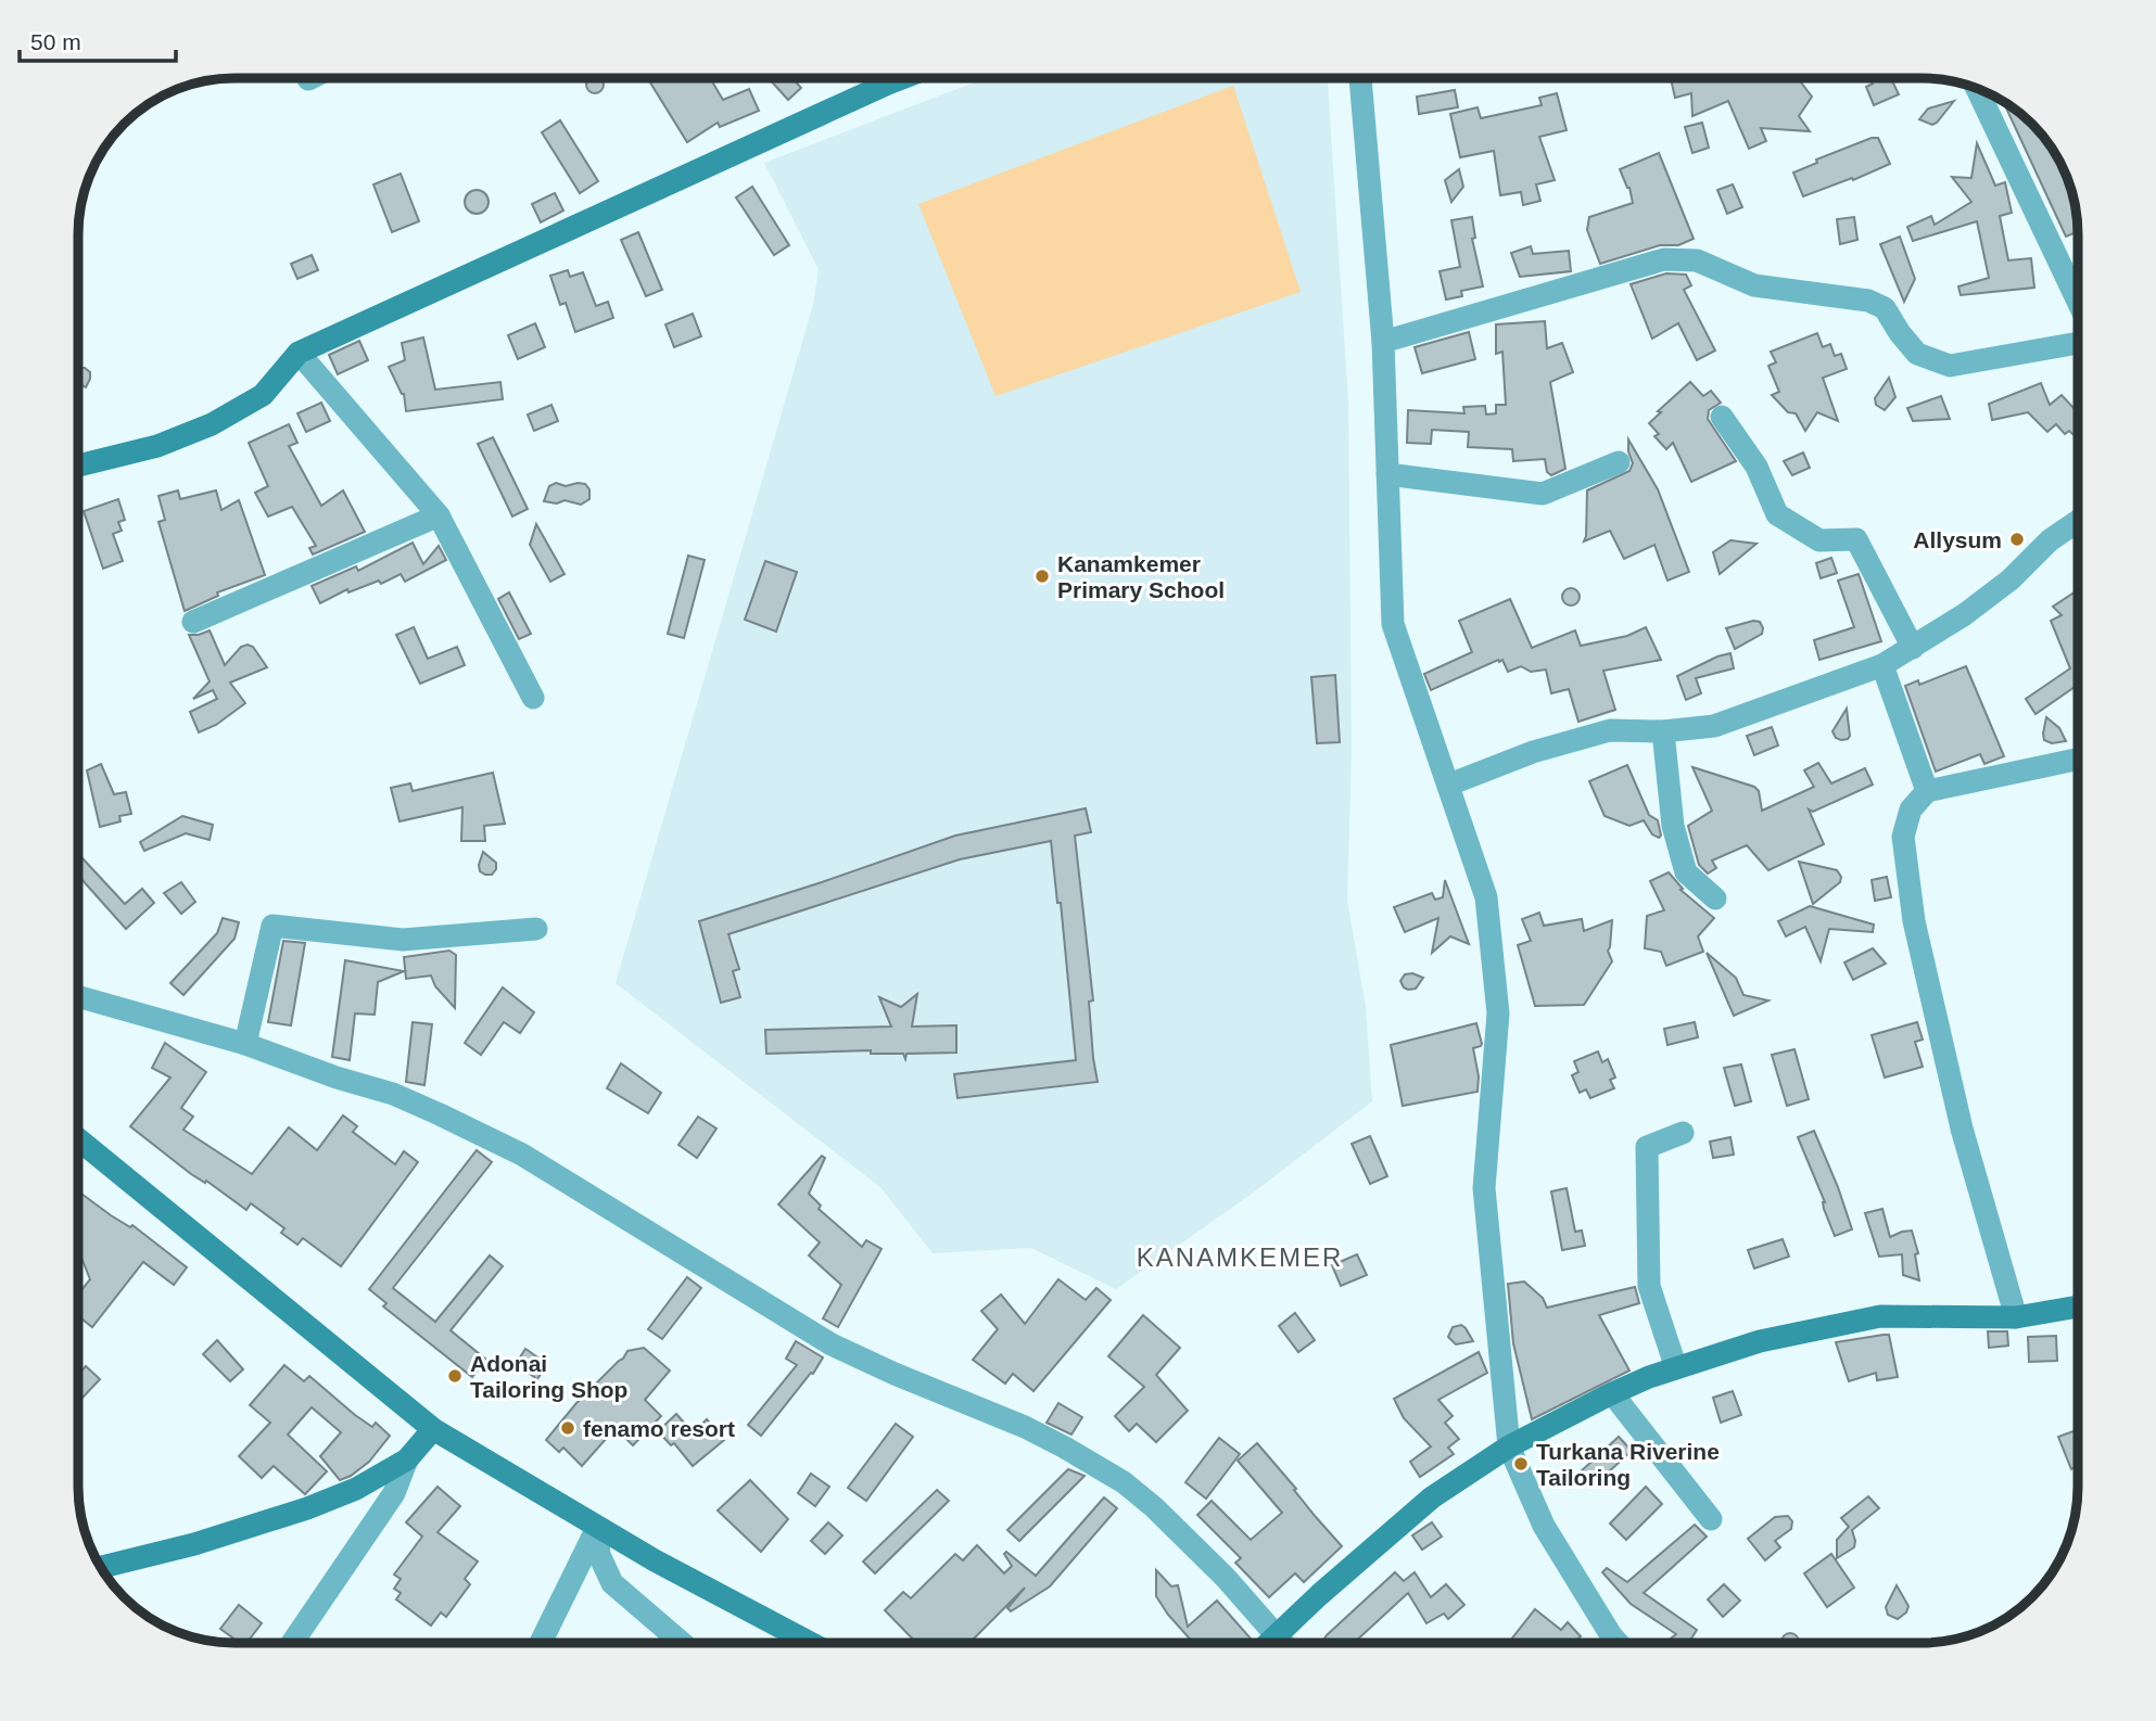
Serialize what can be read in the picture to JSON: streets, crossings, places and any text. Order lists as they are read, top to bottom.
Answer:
{
  "districts": ["KANAMKEMER"],
  "places": [
    "Allysum",
    "Kanamkemer Primary School",
    "Adonai Tailoring Shop",
    "fenamo resort",
    "Turkana Riverine Tailoring"
  ],
  "scale_bar": "50 m"
}
